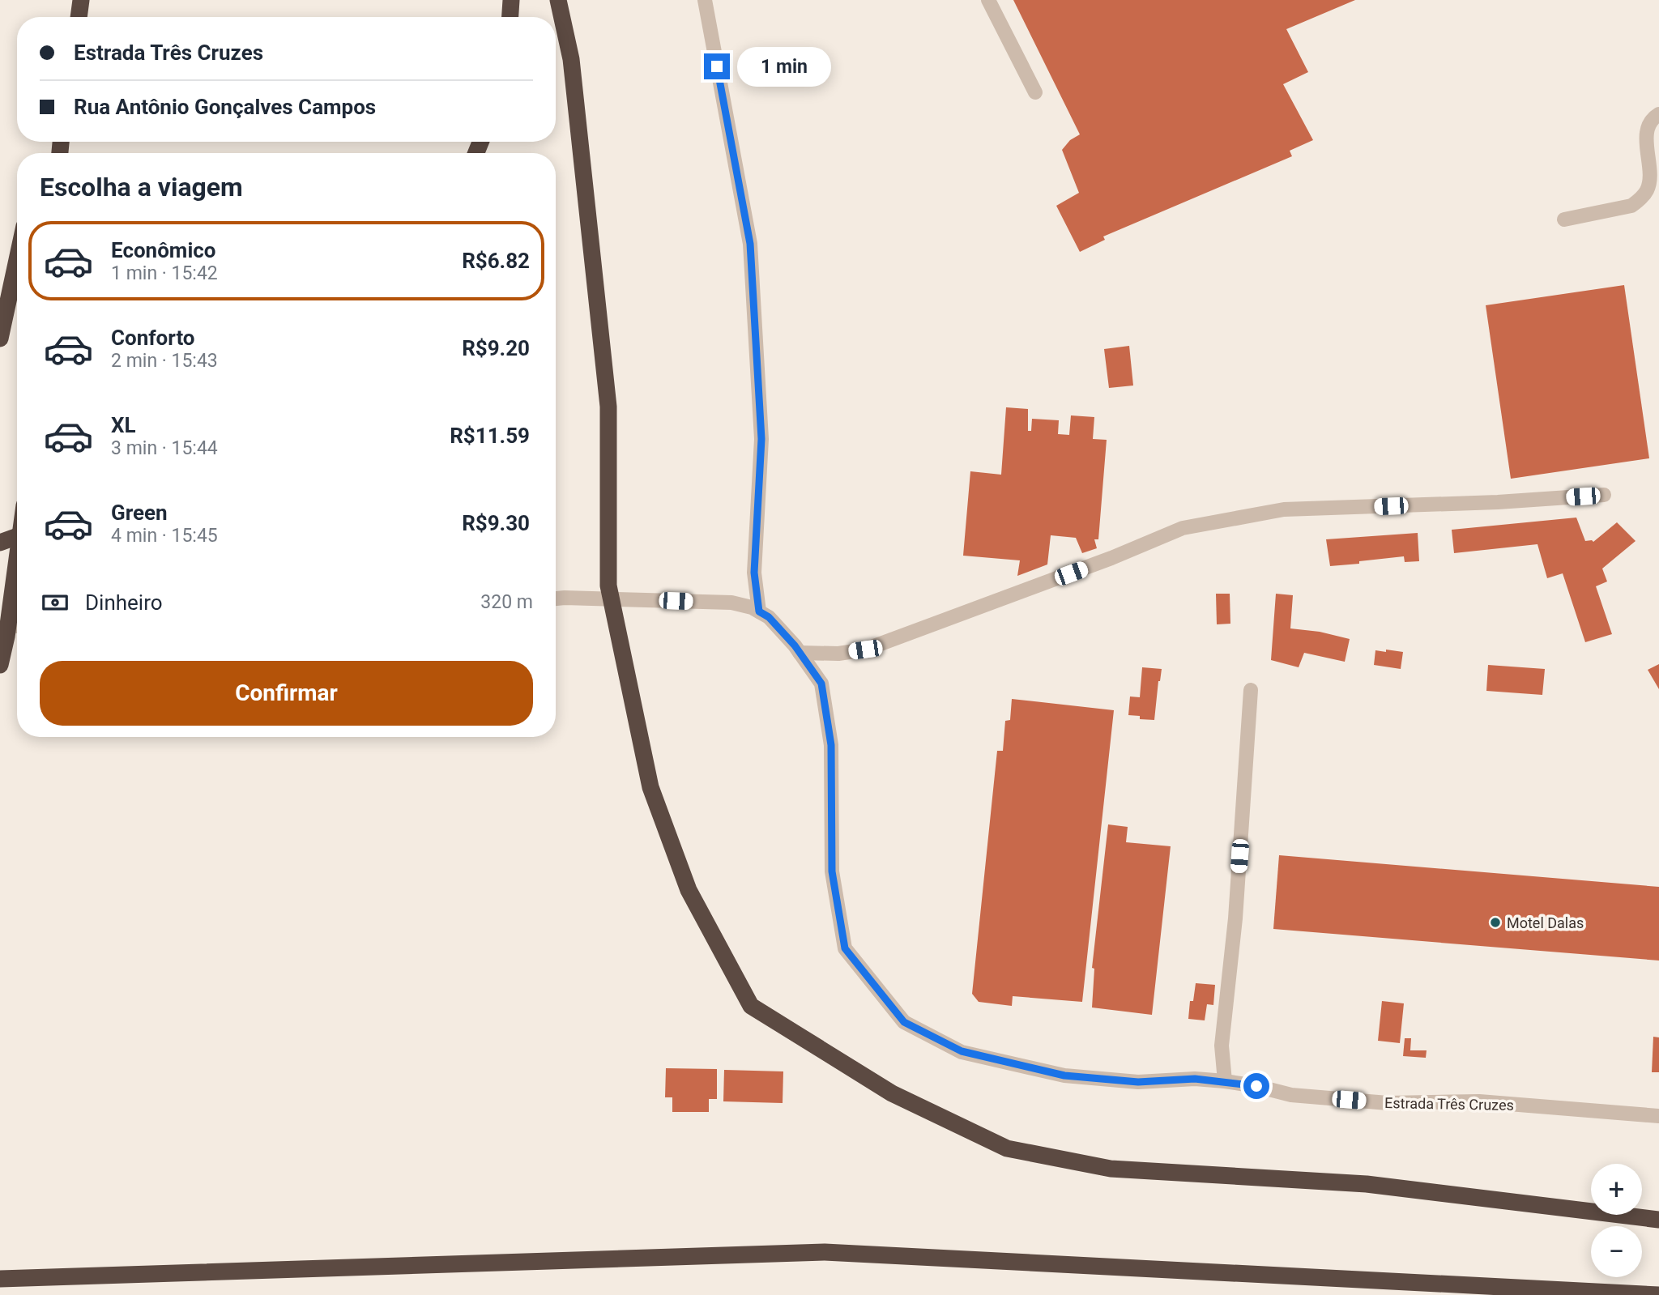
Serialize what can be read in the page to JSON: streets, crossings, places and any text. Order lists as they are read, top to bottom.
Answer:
{
  "streets": {
    "street": ["Estrada Três Cruzes"]
  },
  "places": ["Motel Dalas"],
  "page": {
    "banner": ["Estrada Três Cruzes", "Rua Antônio Gonçalves Campos"],
    "bubble": "1 min",
    "heading": "Escolha a viagem",
    "list": [
      {
        "name": "Econômico",
        "note": "1 min · 15:42",
        "value": "R$6.82"
      },
      {
        "name": "Conforto",
        "note": "2 min · 15:43",
        "value": "R$9.20"
      },
      {
        "name": "XL",
        "note": "3 min · 15:44",
        "value": "R$11.59"
      },
      {
        "name": "Green",
        "note": "4 min · 15:45",
        "value": "R$9.30"
      }
    ],
    "pay": ["Dinheiro", "320 m"],
    "buttons": "Confirmar",
    "map_buttons": ["+", "−"]
  }
}
